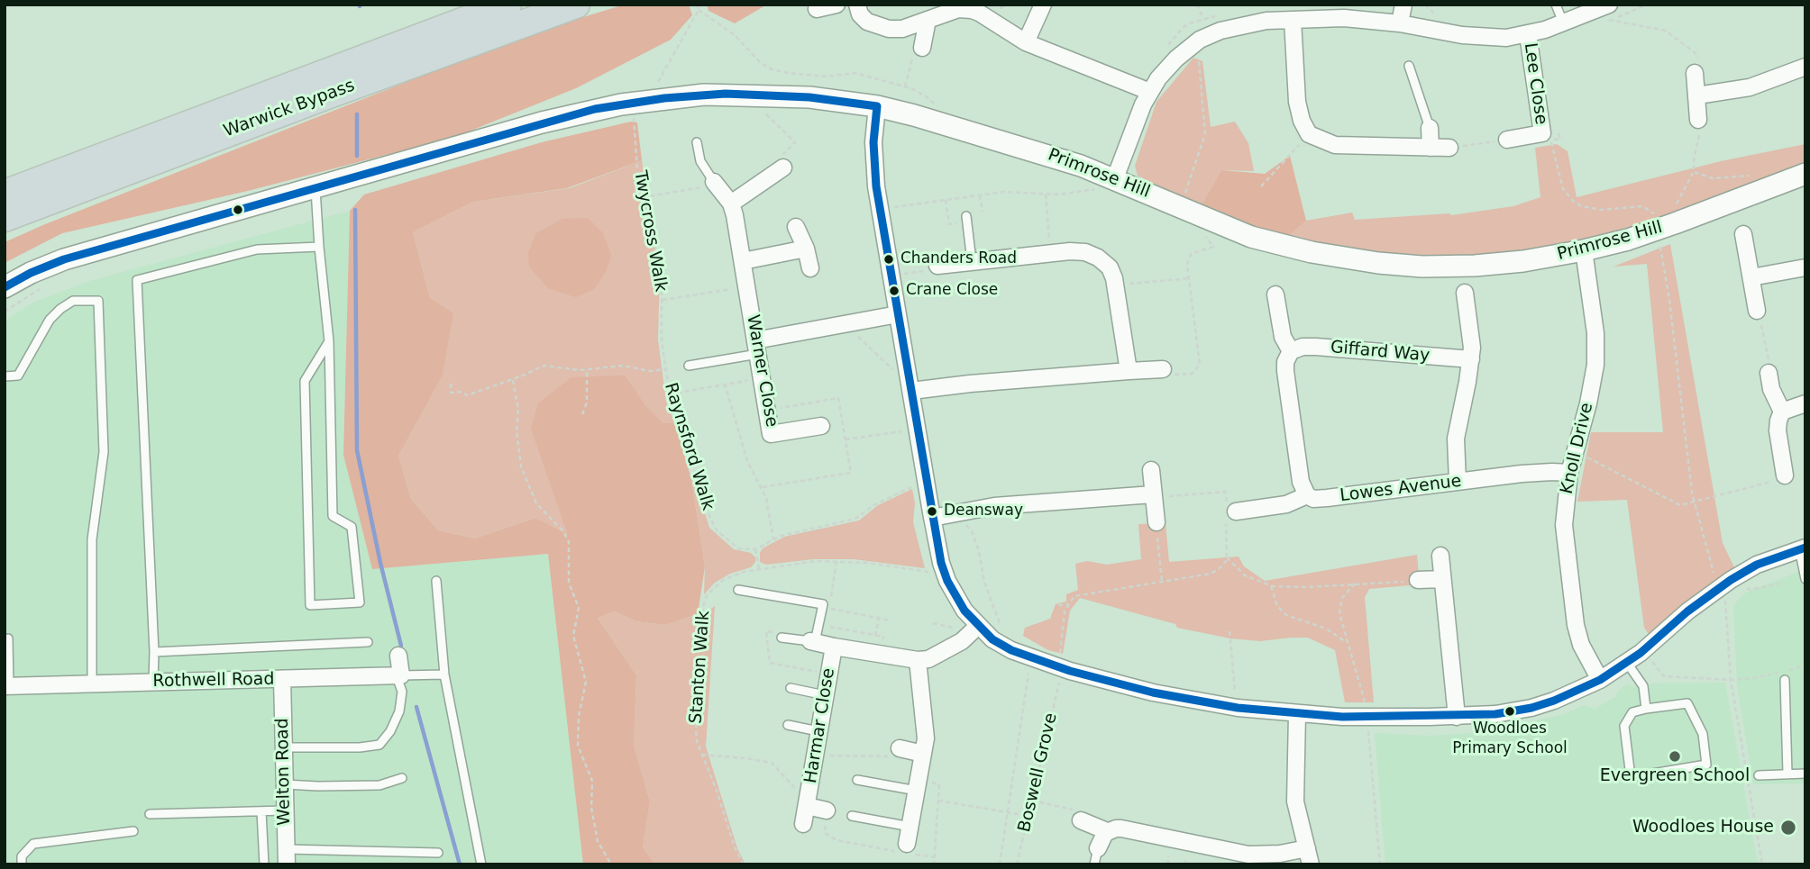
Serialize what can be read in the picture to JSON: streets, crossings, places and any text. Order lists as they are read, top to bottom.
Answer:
{
  "streets": {
    "highway": ["Warwick Bypass"],
    "street": [
      "Lee Close",
      "Primrose Hill",
      "Giffard Way",
      "Warner Close",
      "Knoll Drive",
      "Lowes Avenue",
      "Rothwell Road",
      "Harmar Close",
      "Welton Road"
    ],
    "path": [
      "Twycross Walk",
      "Raynsford Walk",
      "Stanton Walk",
      "Boswell Grove"
    ]
  },
  "crossings": [
    ["Primrose Hill", "Twycross Walk"],
    ["Primrose Hill", "Knoll Drive"],
    ["Twycross Walk", "Raynsford Walk"],
    ["Knoll Drive", "Lowes Avenue"],
    ["Rothwell Road", "Welton Road"]
  ],
  "places": [
    "Chanders Road",
    "Crane Close",
    "Deansway",
    "Woodloes Primary School",
    "Evergreen School",
    "Woodloes House"
  ]
}
